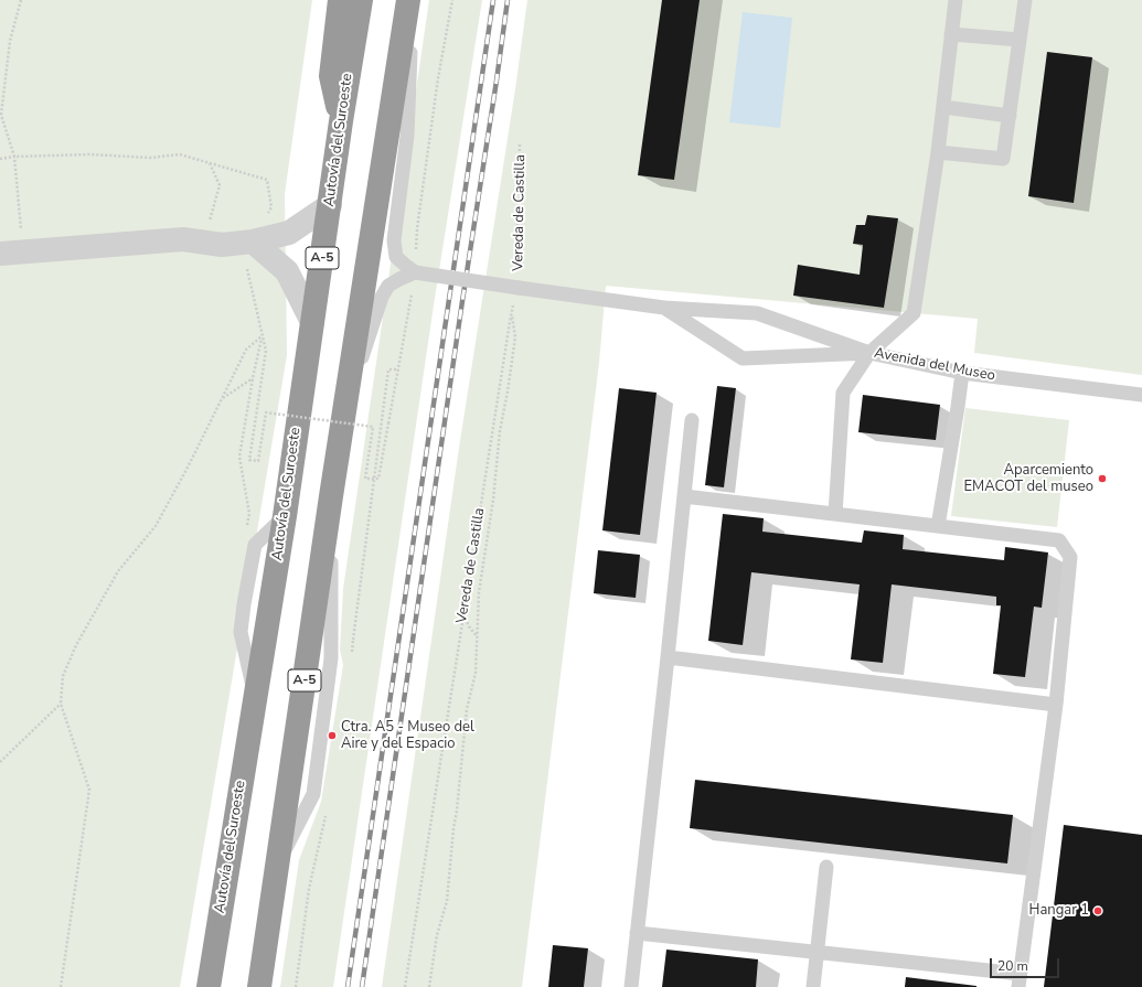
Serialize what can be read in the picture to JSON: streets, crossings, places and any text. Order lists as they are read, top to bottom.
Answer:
{
  "streets": {
    "highway": ["Autovía del Suroeste", "A-5"],
    "lane": ["Avenida del Museo"],
    "path": ["Vereda de Castilla"]
  },
  "crossings": [
    ["Vereda de Castilla", "Avenida del Museo"]
  ],
  "places": ["Aparcemiento EMACOT del museo", "Ctra. A5 - Museo del Aire y del Espacio", "Hangar 1"],
  "scale_bar": "20 m"
}
